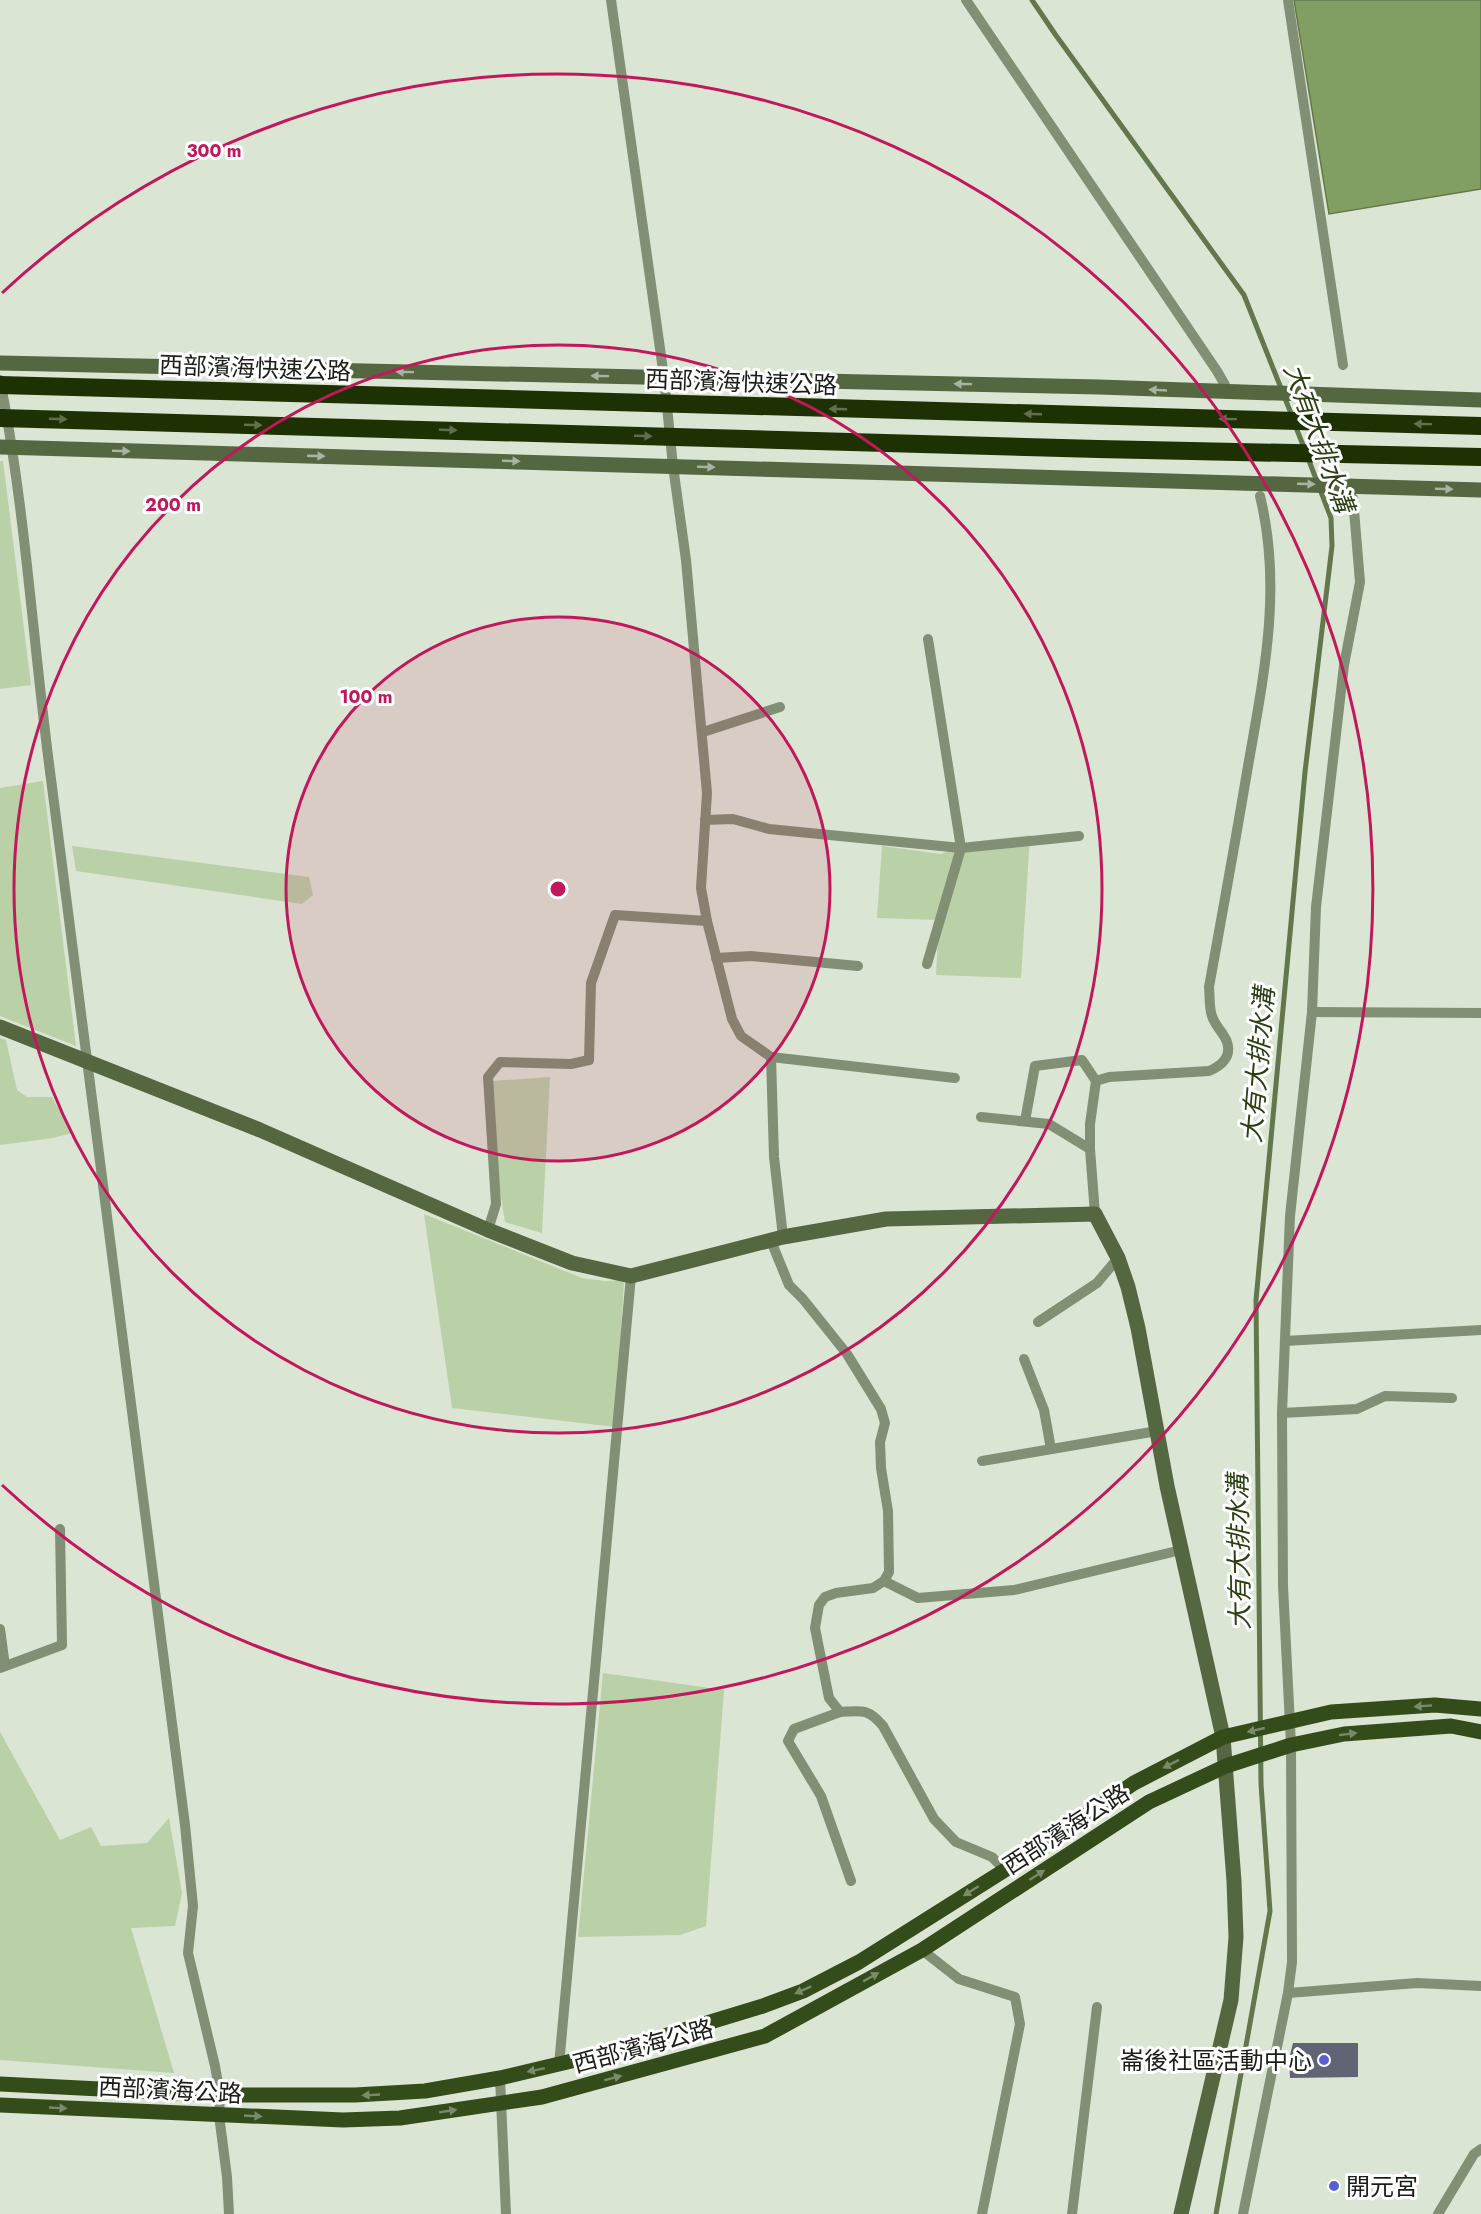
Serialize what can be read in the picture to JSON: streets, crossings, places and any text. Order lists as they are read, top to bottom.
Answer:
{
  "streets": {
    "highway": ["西部濱海快速公路"],
    "main road": ["西部濱海公路"]
  },
  "water": ["大有大排水溝"],
  "places": ["崙後社區活動中心", "開元宮"],
  "rings": ["300 m", "200 m", "100 m"]
}
